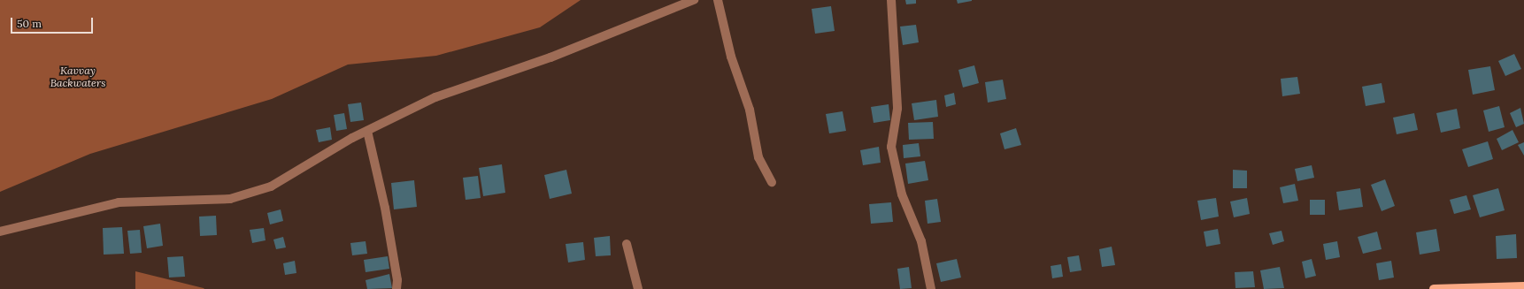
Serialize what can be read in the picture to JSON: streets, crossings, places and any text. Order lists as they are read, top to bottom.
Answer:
{
  "water": ["Kavvay Backwaters"],
  "scale_bar": "50 m"
}
